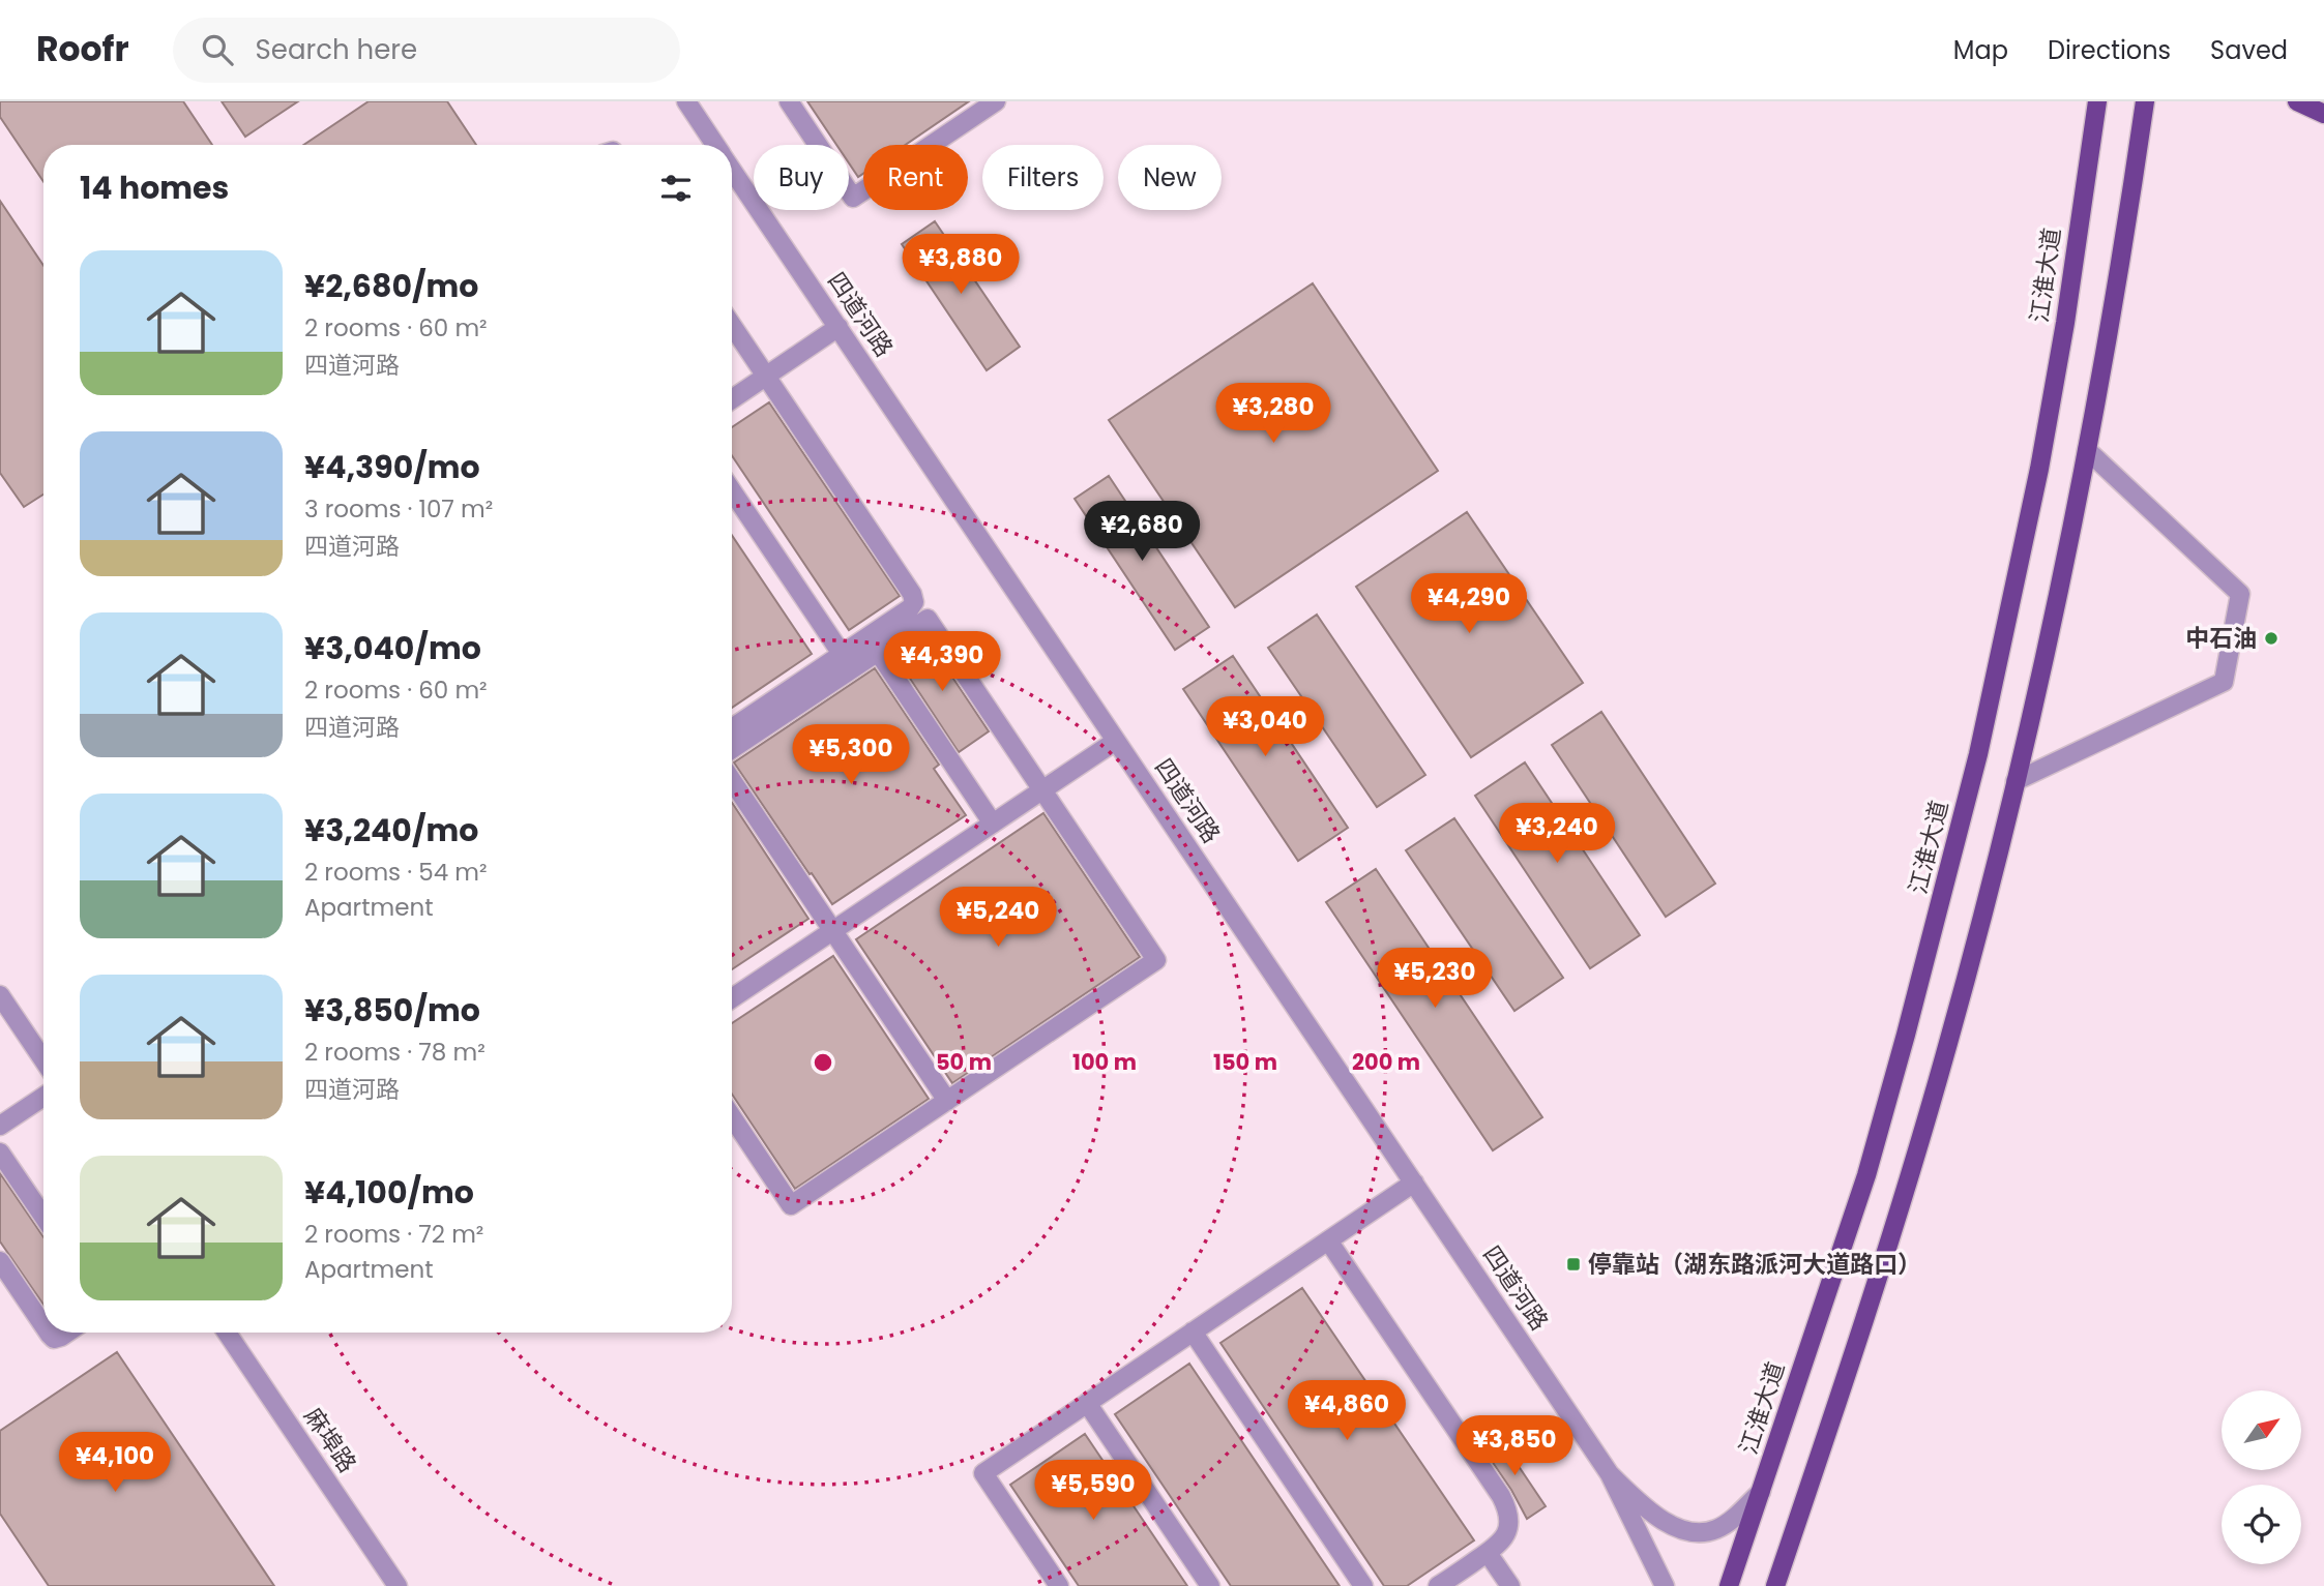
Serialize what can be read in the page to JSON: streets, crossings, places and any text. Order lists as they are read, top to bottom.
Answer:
{
  "streets": {
    "main road": ["江淮大道"],
    "street": ["四道河路", "麻埠路"]
  },
  "places": {
    "other": ["中石油"],
    "transit": ["停靠站（湖东路派河大道路口）"]
  },
  "north": "top right",
  "page": {
    "header": "Roofr",
    "search": "Search here",
    "nav": ["Map", "Directions", "Saved"],
    "chip": [
      "Buy",
      "Rent",
      "Filters",
      "New"
    ],
    "heading": "14 homes",
    "list": [
      {
        "name": "¥2,680/mo",
        "note": "2 rooms · 60 m² · 四道河路"
      },
      {
        "name": "¥4,390/mo",
        "note": "3 rooms · 107 m² · 四道河路"
      },
      {
        "name": "¥3,040/mo",
        "note": "2 rooms · 60 m² · 四道河路"
      },
      {
        "name": "¥3,240/mo",
        "note": "2 rooms · 54 m² · Apartment"
      },
      {
        "name": "¥3,850/mo",
        "note": "2 rooms · 78 m² · 四道河路"
      },
      {
        "name": "¥4,100/mo",
        "note": "2 rooms · 72 m² · Apartment"
      }
    ],
    "price": [
      "¥3,880",
      "¥3,280",
      "¥2,680",
      "¥4,290",
      "¥4,390",
      "¥3,040",
      "¥5,300",
      "¥3,240",
      "¥5,240",
      "¥5,230",
      "¥4,860",
      "¥3,850",
      "¥4,100",
      "¥5,590"
    ]
  },
  "rings": [
    "50 m",
    "100 m",
    "150 m",
    "200 m"
  ]
}
